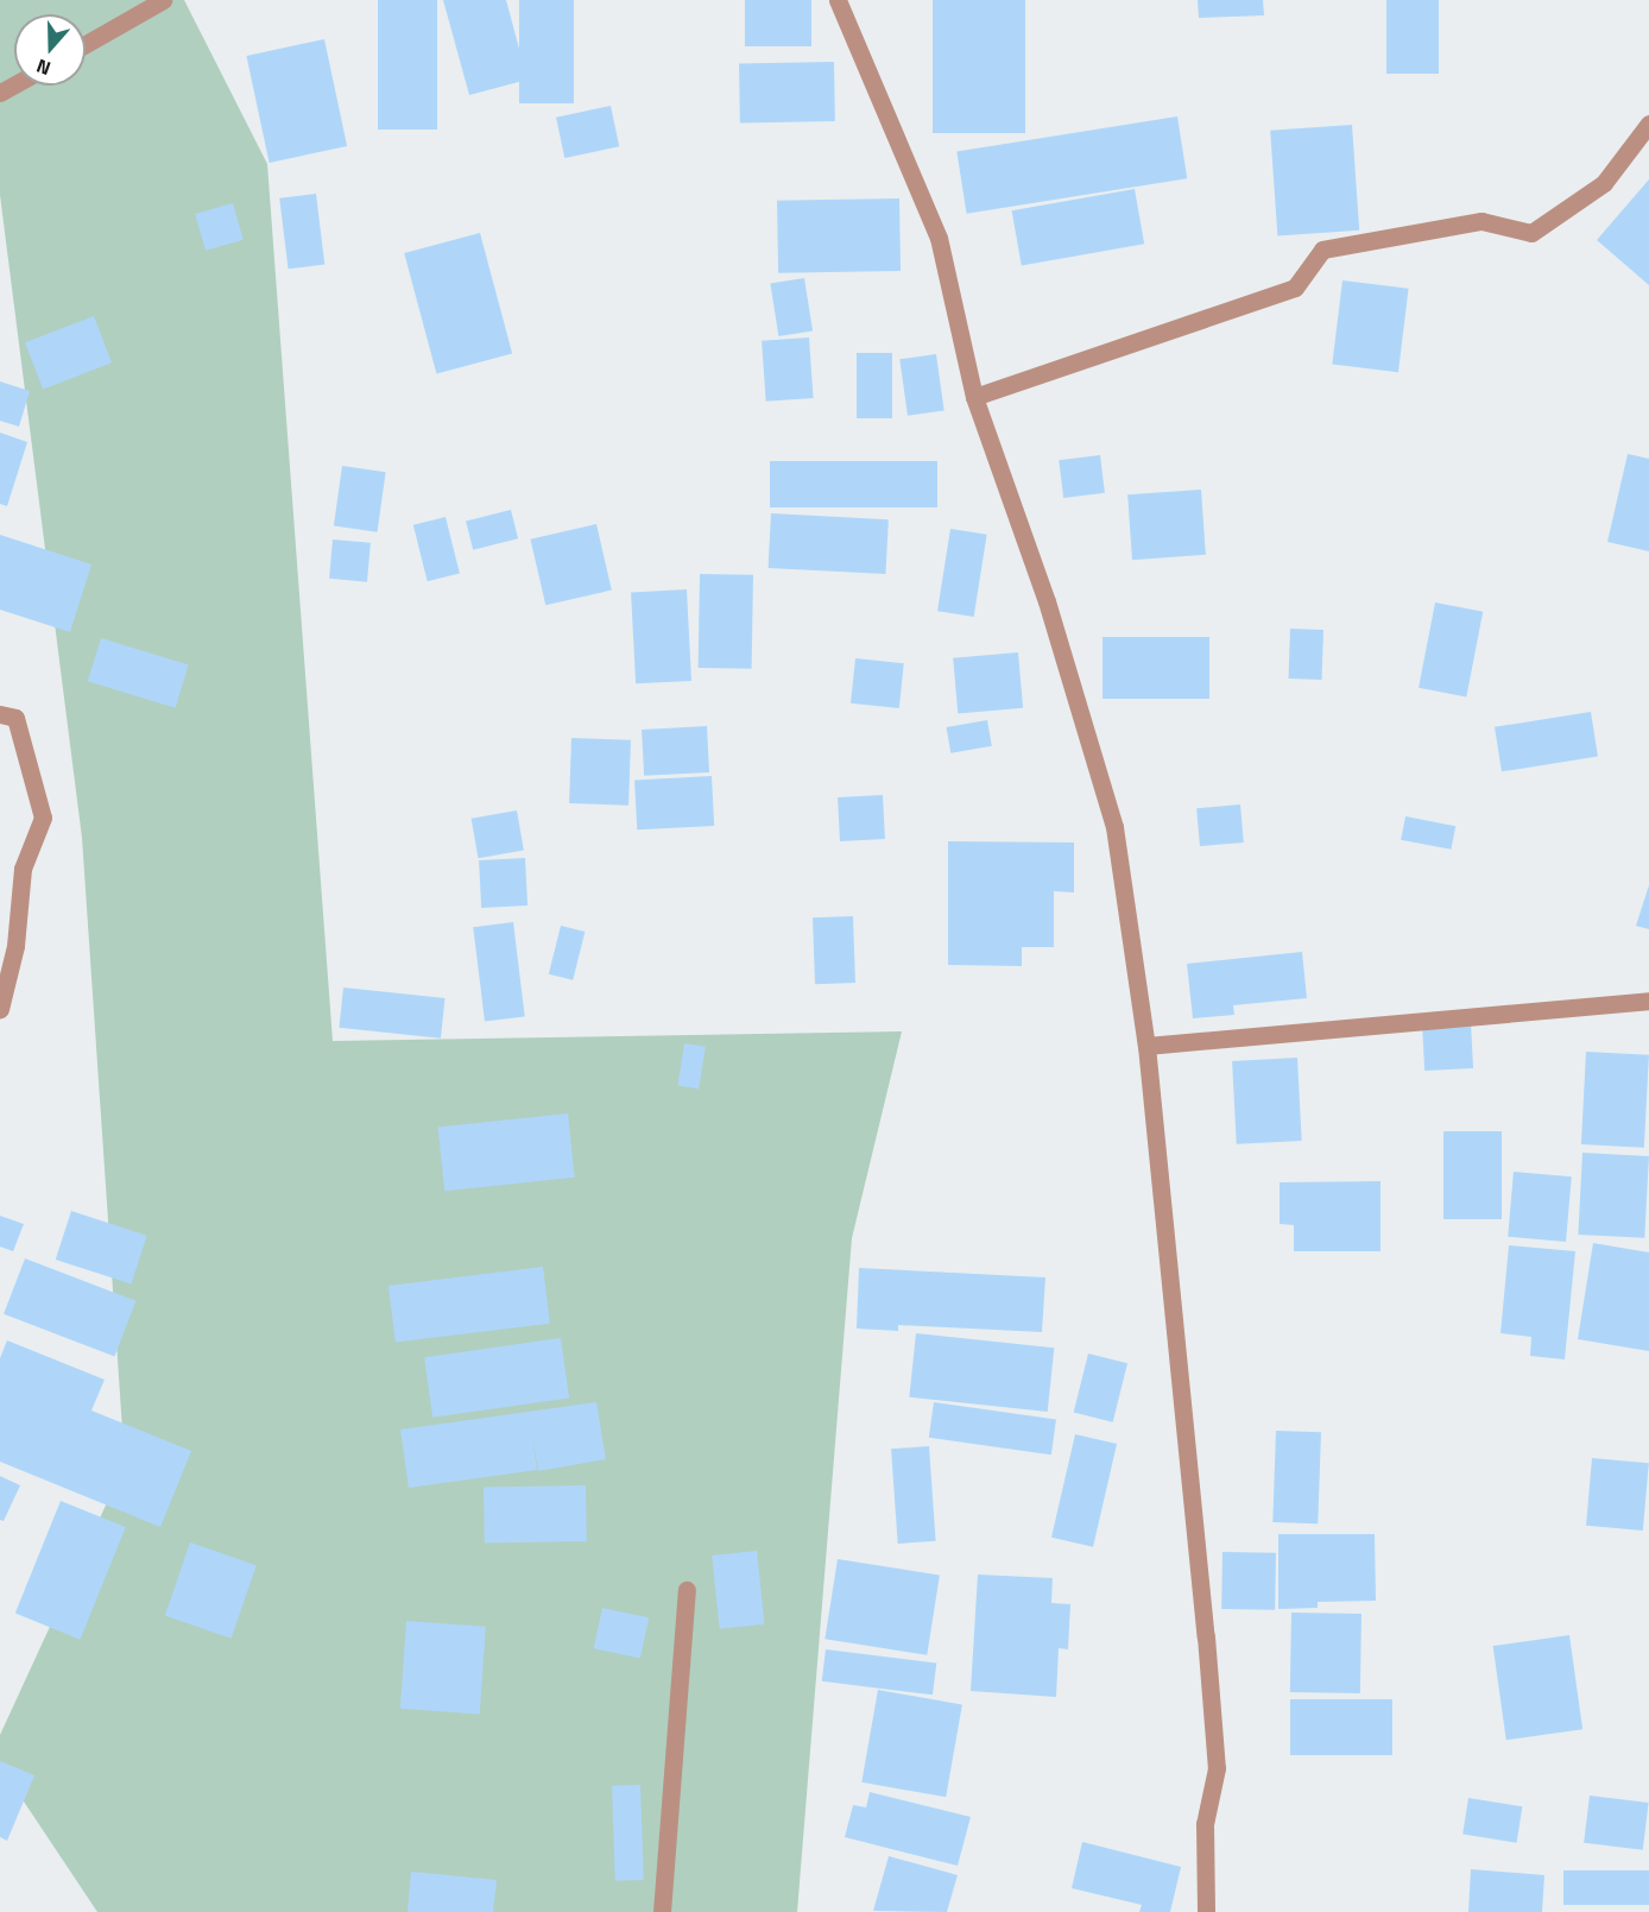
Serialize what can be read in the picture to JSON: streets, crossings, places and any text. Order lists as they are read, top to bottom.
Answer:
{
  "north": "bottom"
}
